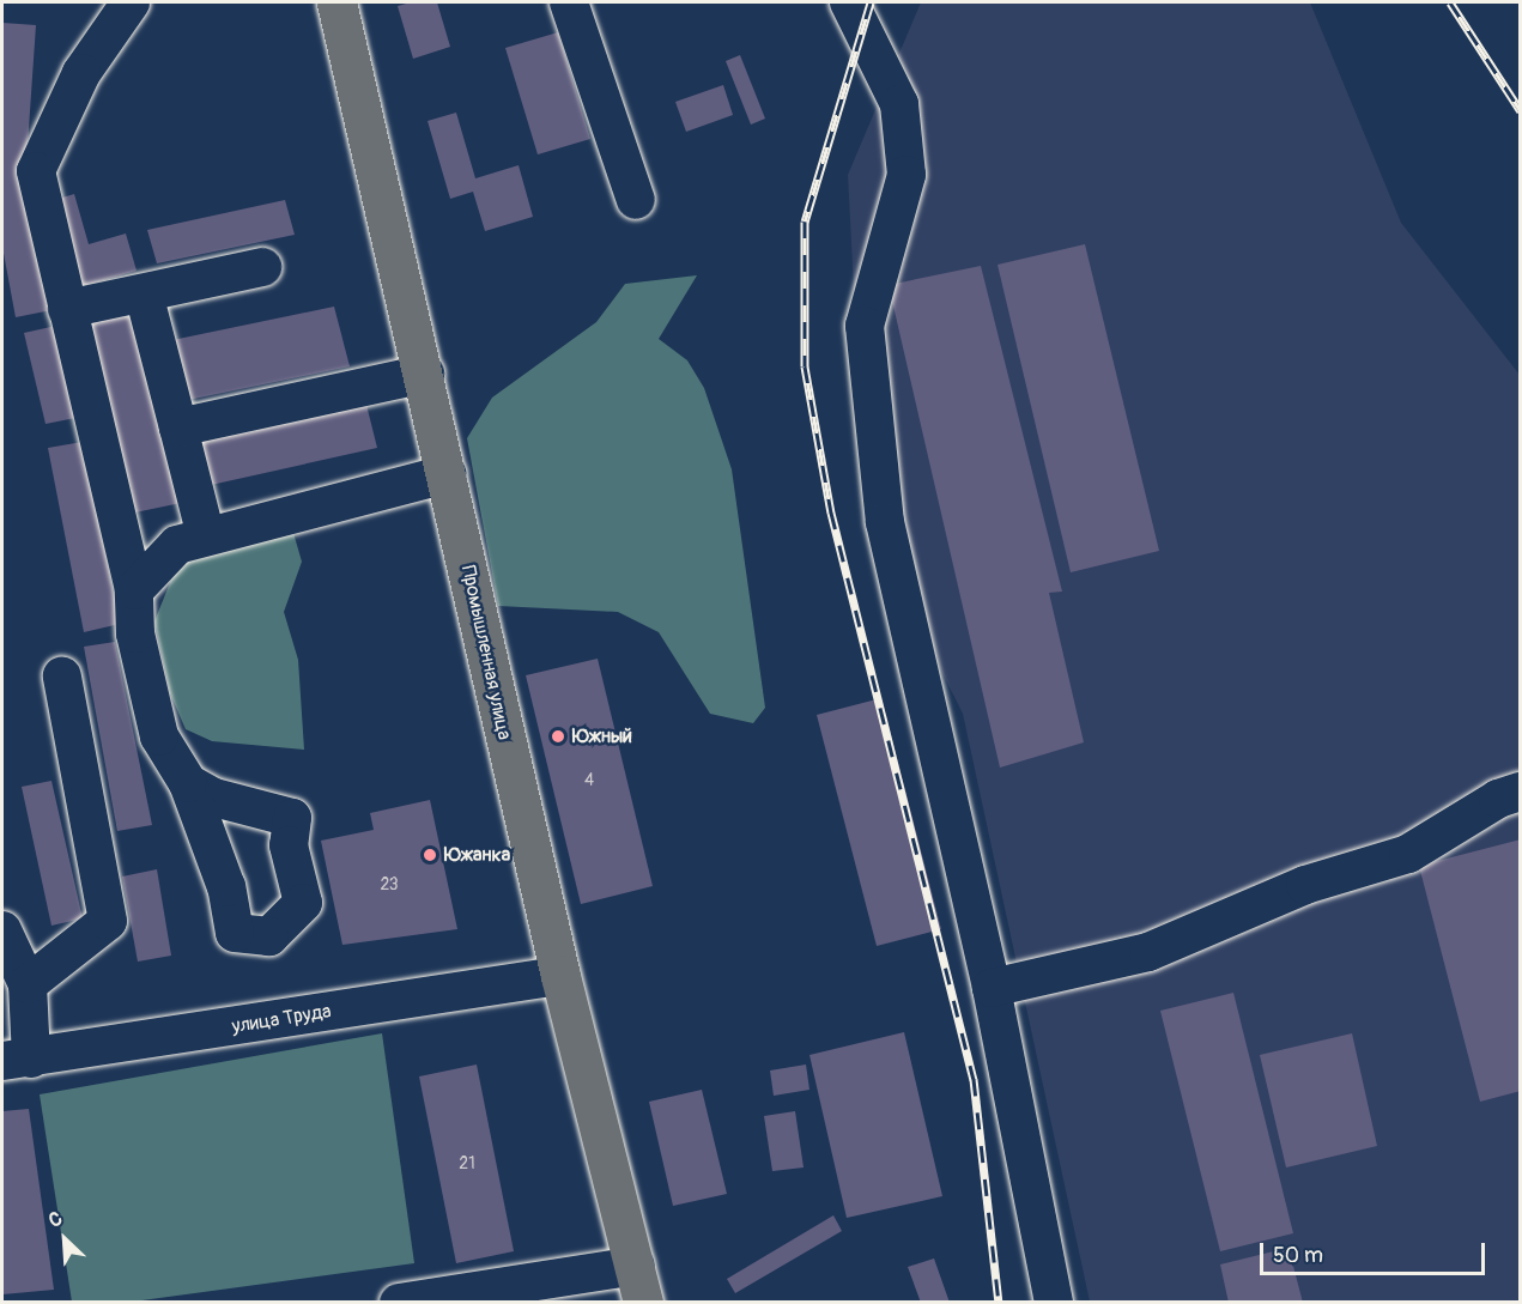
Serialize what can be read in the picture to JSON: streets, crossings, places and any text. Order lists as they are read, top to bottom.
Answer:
{
  "streets": {
    "main road": ["Промышленная улица"],
    "street": ["улица Труда"]
  },
  "crossings": [
    ["Промышленная улица", "улица Труда"]
  ],
  "places": ["Южный", "Южанка"],
  "house_numbers": ["4", "23", "21"],
  "scale_bar": "50 m",
  "north": "top left"
}
